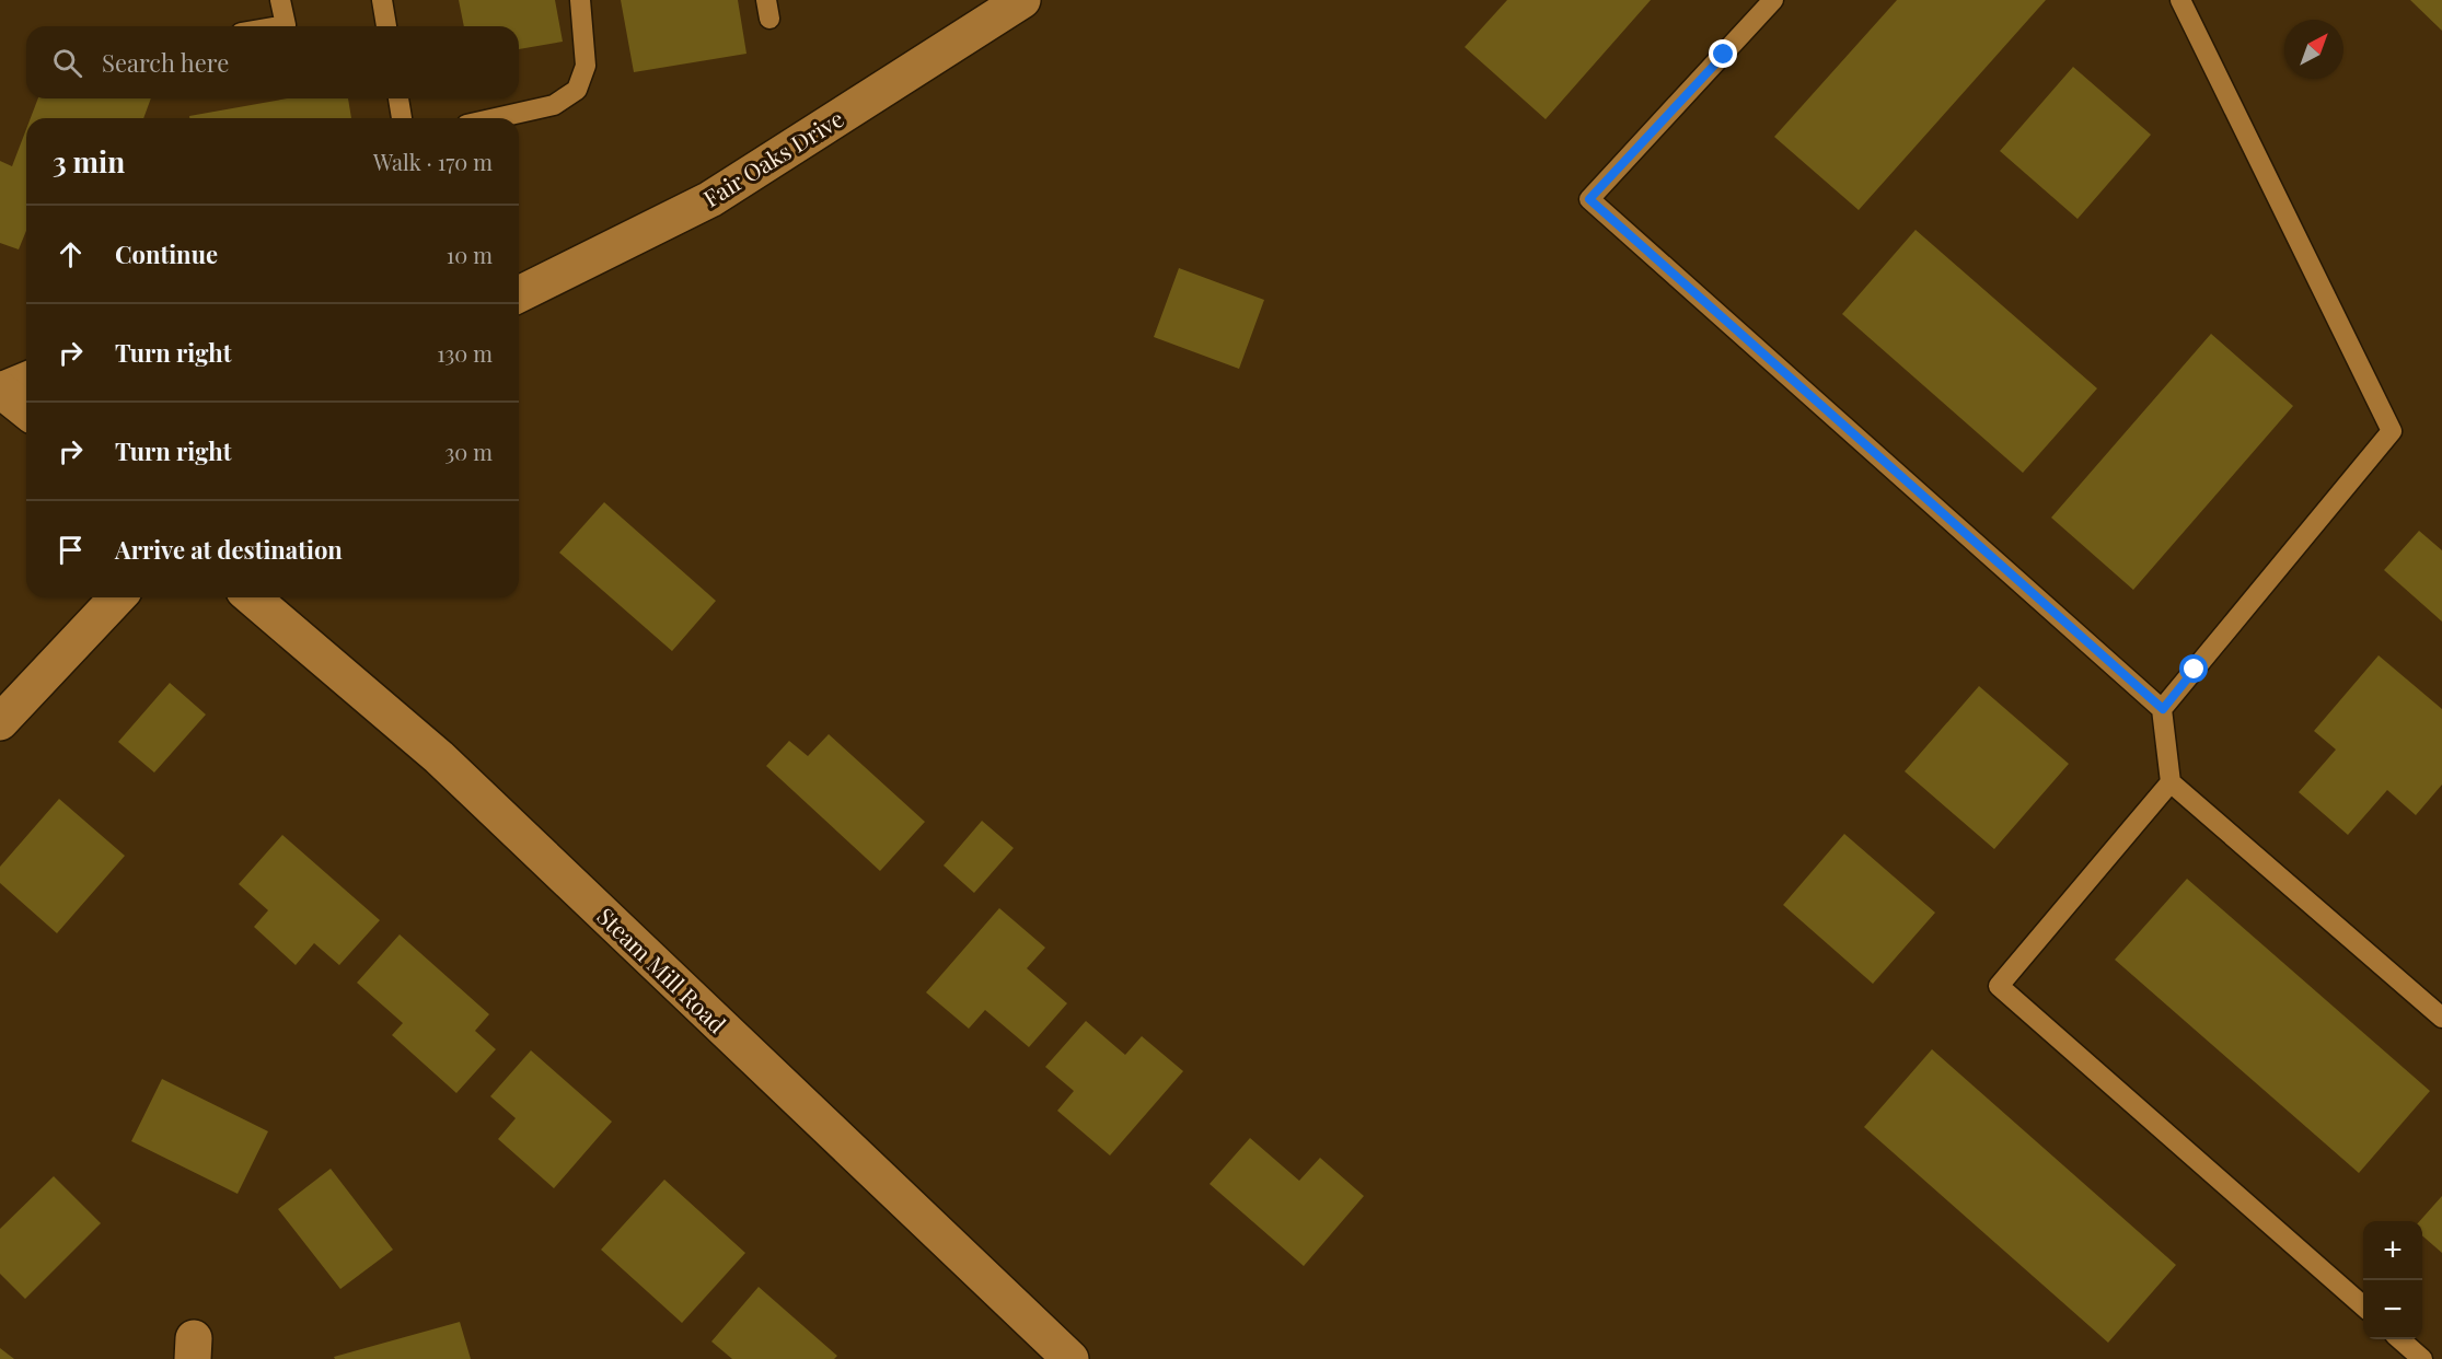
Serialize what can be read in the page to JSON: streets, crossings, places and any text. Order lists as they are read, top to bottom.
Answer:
{
  "streets": {
    "street": ["Fair Oaks Drive", "Steam Mill Road"]
  },
  "north": "top right",
  "page": {
    "search": "Search here",
    "heading": ["3 min", "Walk · 170 m"],
    "list": [
      ["Continue", "10 m"],
      ["Turn right", "130 m"],
      ["Turn right", "30 m"],
      "Arrive at destination"
    ],
    "map_buttons": ["+", "−"]
  }
}
